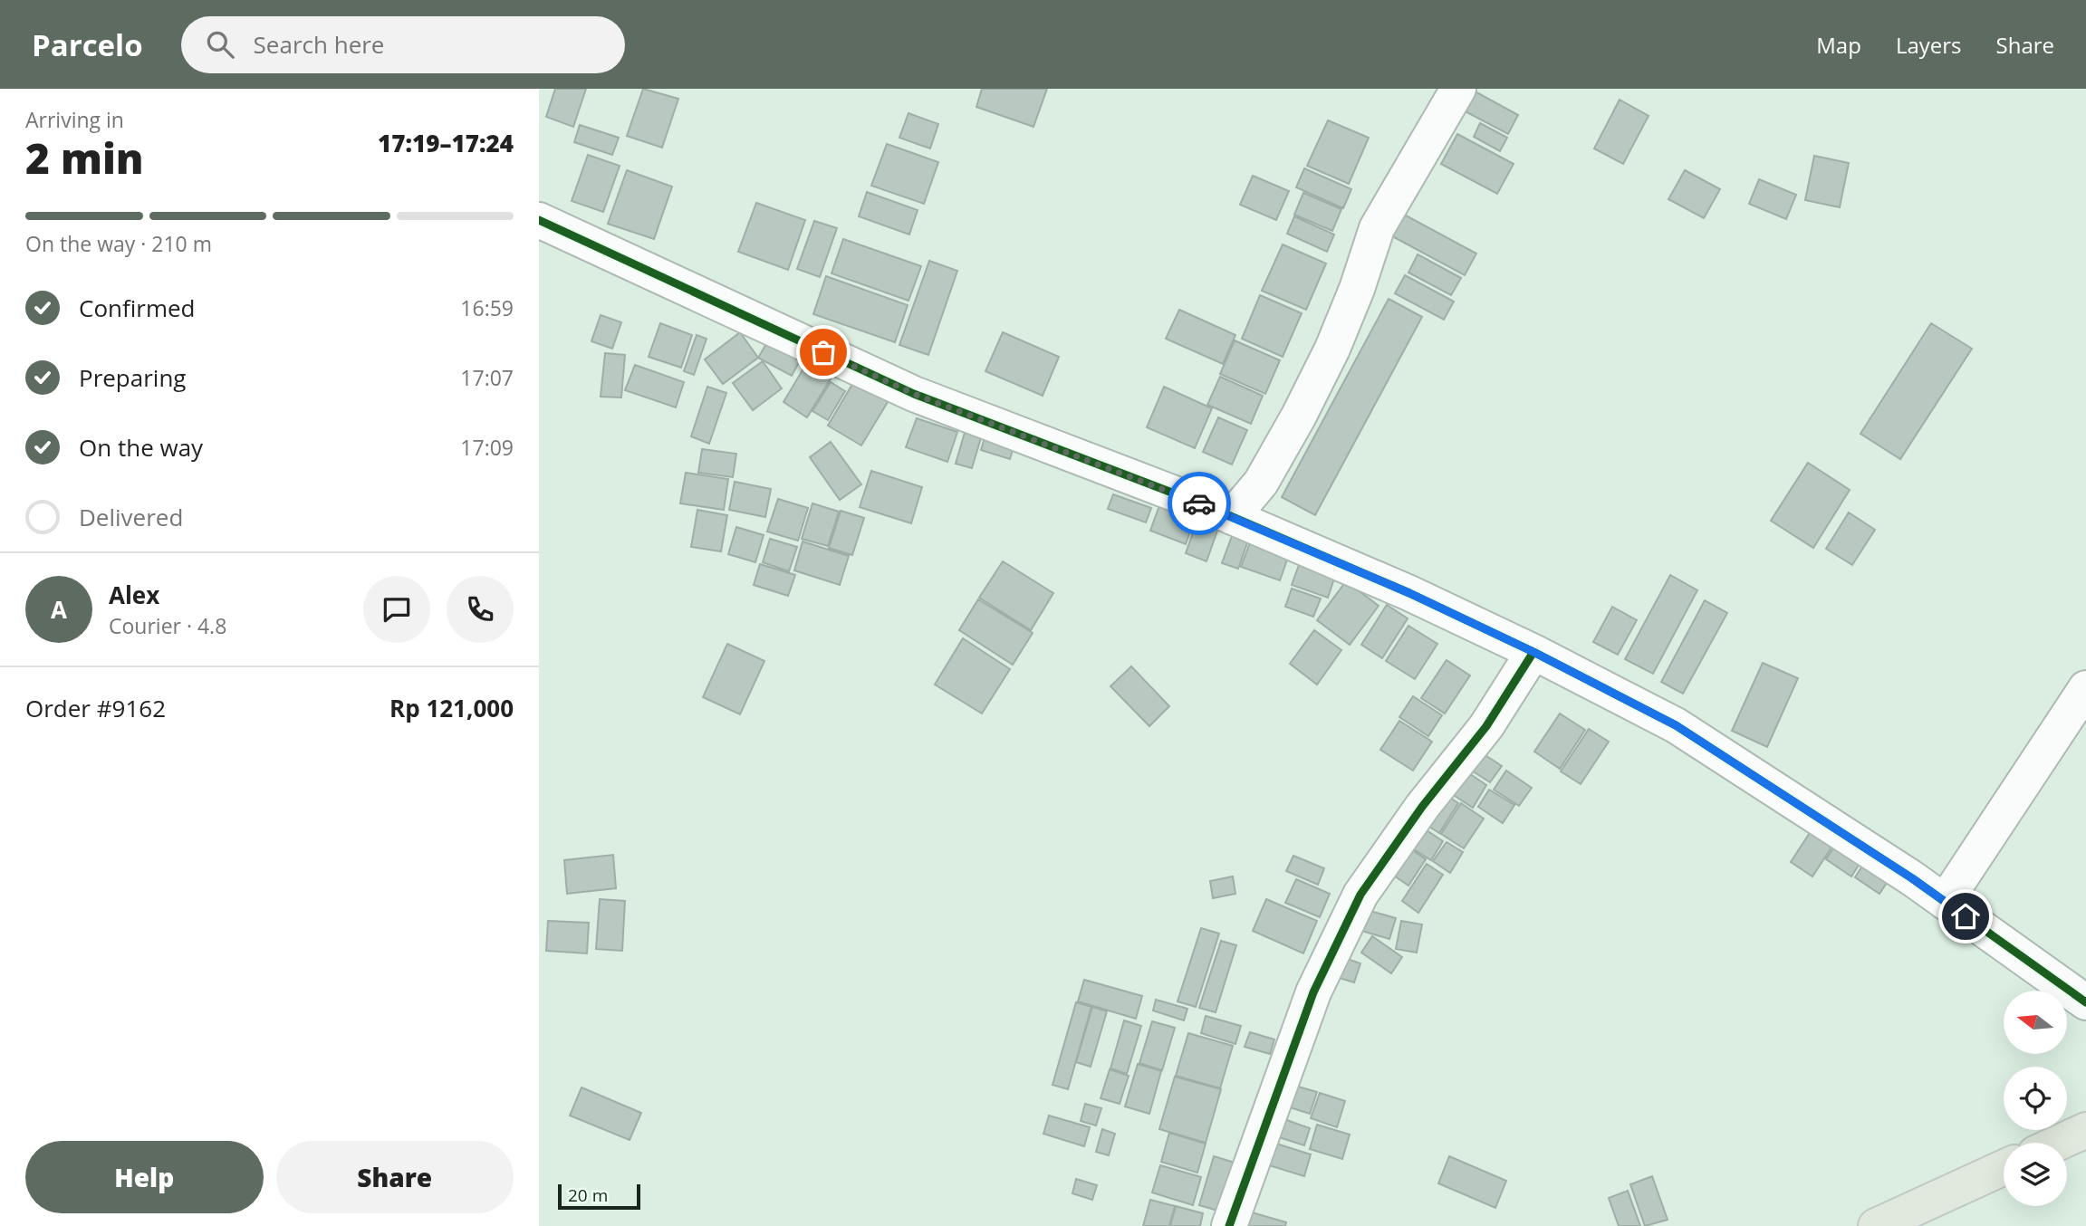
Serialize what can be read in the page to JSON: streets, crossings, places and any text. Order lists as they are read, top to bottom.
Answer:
{
  "scale_bar": "20 m",
  "north": "left",
  "page": {
    "header": "Parcelo",
    "search": "Search here",
    "nav": ["Map", "Layers", "Share"],
    "heading": ["2 min", "Arriving in", "17:19–17:24"],
    "panel": [
      "Alex",
      "Courier · 4.8",
      "Order #9162",
      "Rp 121,000"
    ],
    "bar": "On the way · 210 m",
    "list": [
      ["Confirmed", "16:59"],
      ["Preparing", "17:07"],
      ["On the way", "17:09"],
      "Delivered"
    ],
    "round": "A",
    "buttons": ["Help", "Share"],
    "scale": "20 m"
  }
}
